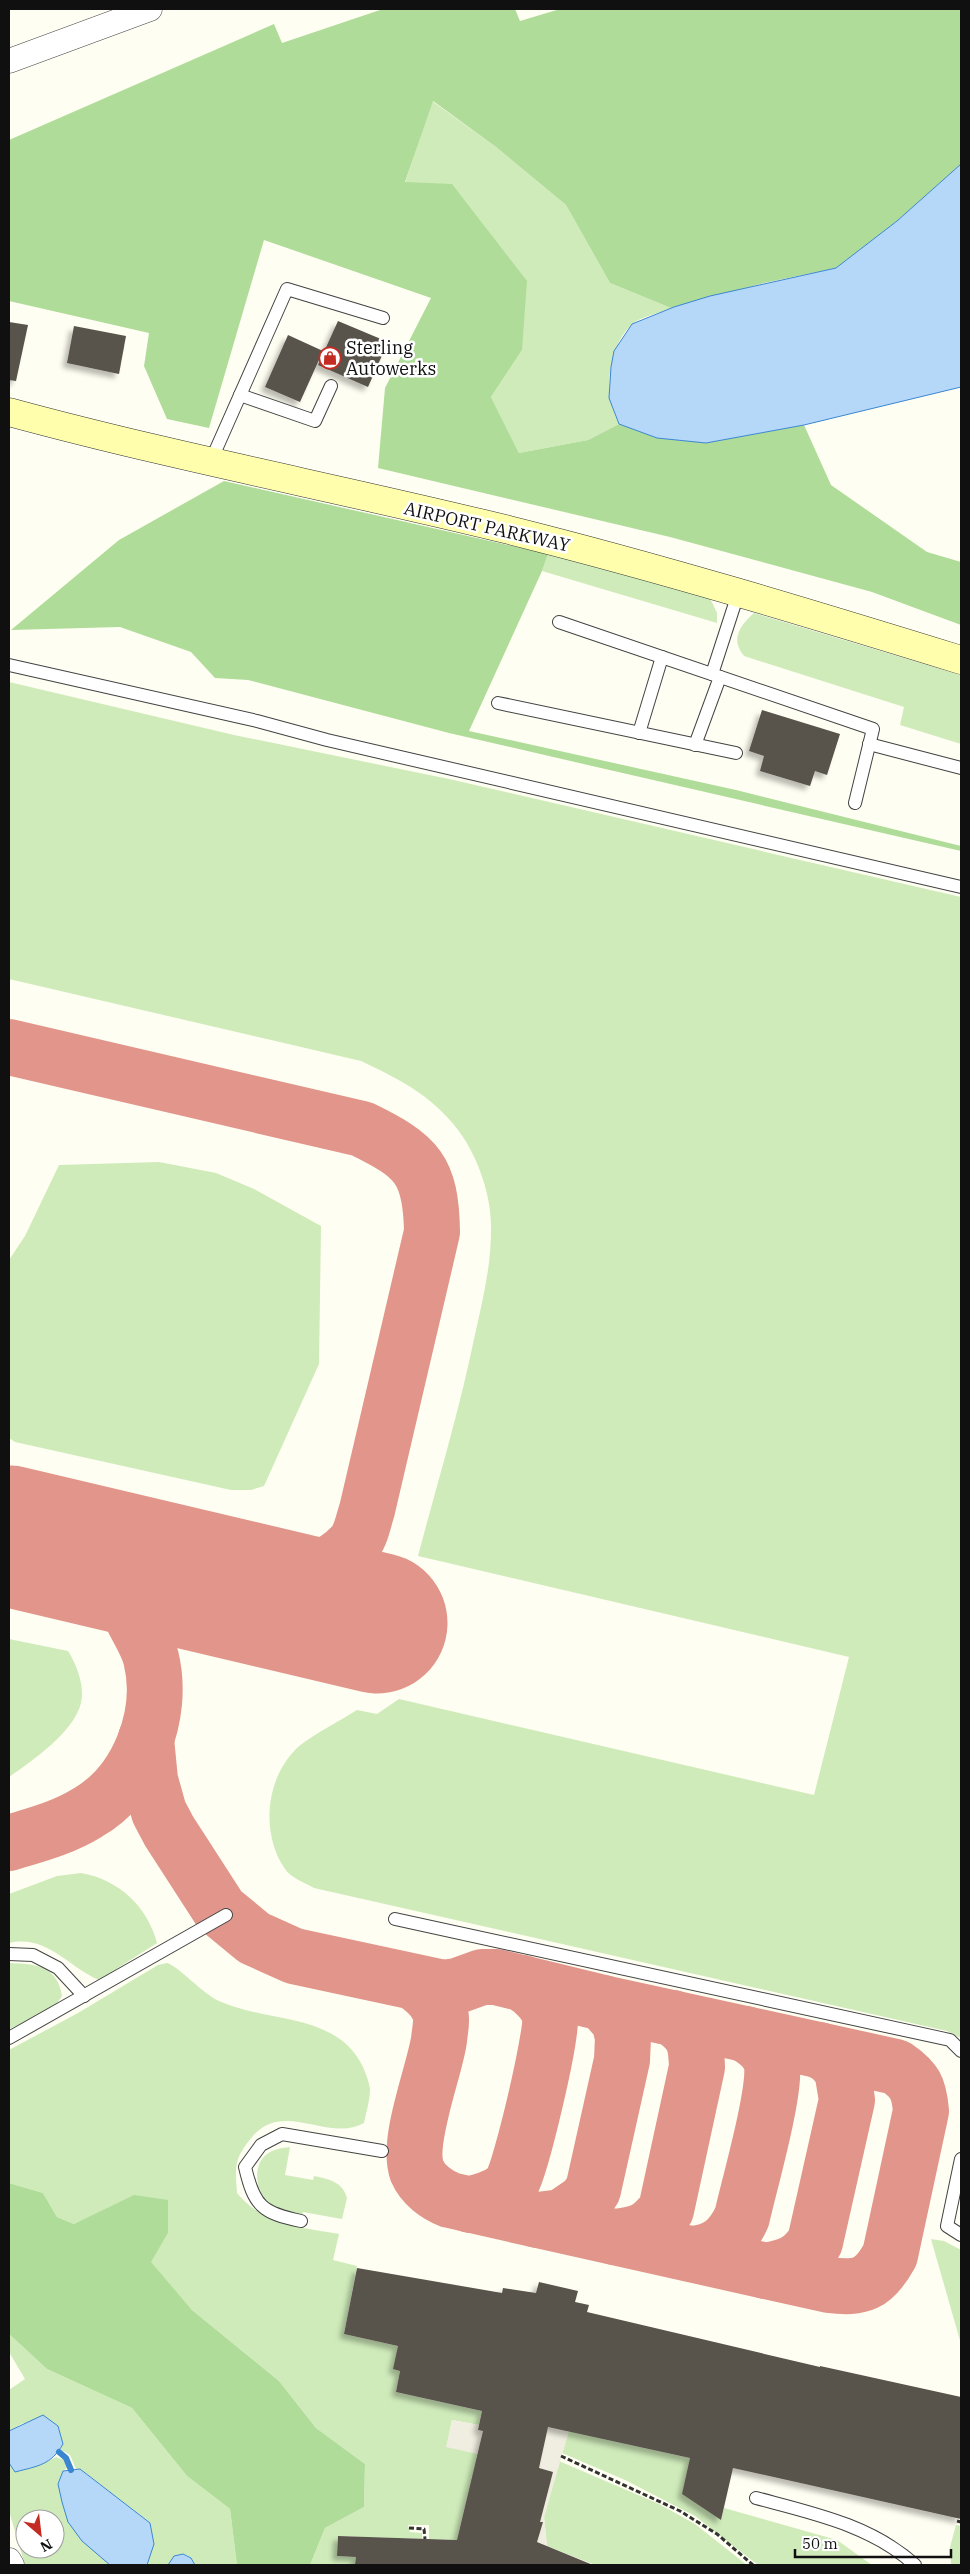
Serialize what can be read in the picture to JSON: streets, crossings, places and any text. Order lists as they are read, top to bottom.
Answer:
{
  "streets": {
    "main road": ["AIRPORT PARKWAY"]
  },
  "places": {
    "shop": ["Sterling Autowerks"]
  },
  "scale_bar": "50 m",
  "north": "bottom right"
}
